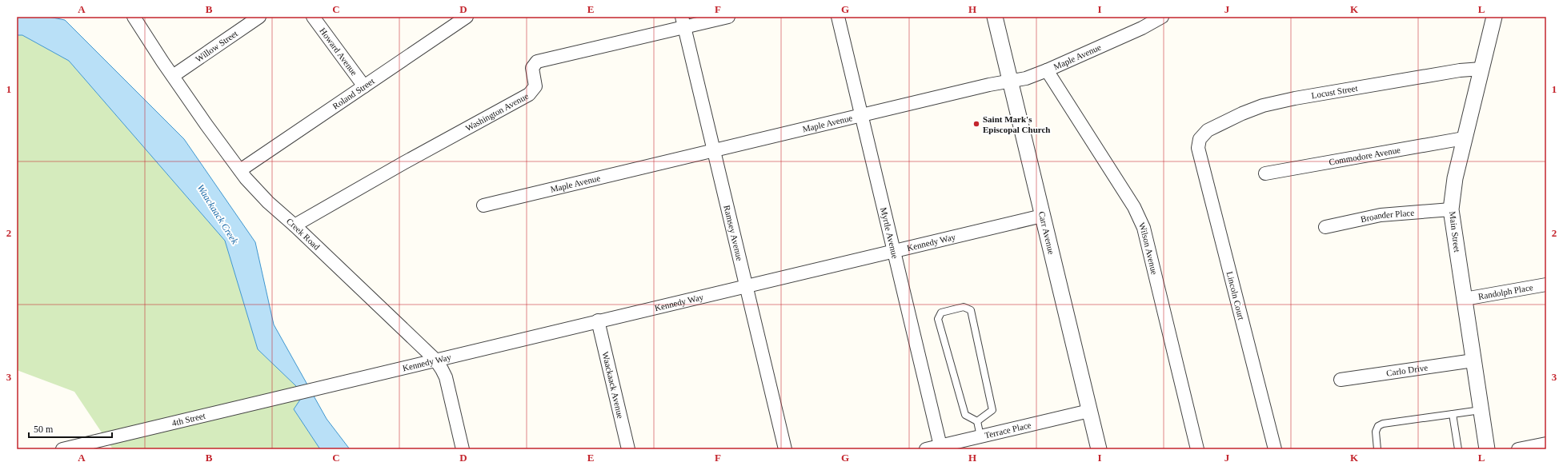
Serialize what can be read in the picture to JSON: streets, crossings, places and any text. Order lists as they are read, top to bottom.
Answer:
{
  "streets": {
    "street": [
      "Willow Street",
      "Howard Avenue",
      "Maple Avenue",
      "Locust Street",
      "Roland Street",
      "Washington Avenue",
      "Commodore Avenue",
      "Broander Place",
      "Main Street",
      "Ramsey Avenue",
      "Myrtle Avenue",
      "Carr Avenue",
      "Creek Road",
      "Kennedy Way",
      "Wilson Avenue",
      "Randolph Place",
      "Lincoln Court",
      "Carlo Drive",
      "Waackaack Avenue",
      "4th Street",
      "Terrace Place"
    ]
  },
  "crossings": [
    ["Willow Street", "Creek Road"],
    ["Howard Avenue", "Roland Street"],
    ["Maple Avenue", "Ramsey Avenue"],
    ["Maple Avenue", "Myrtle Avenue"],
    ["Maple Avenue", "Carr Avenue"],
    ["Maple Avenue", "Wilson Avenue"],
    ["Locust Street", "Main Street"],
    ["Locust Street", "Lincoln Court"],
    ["Roland Street", "Creek Road"],
    ["Washington Avenue", "Ramsey Avenue"],
    ["Washington Avenue", "Creek Road"],
    ["Commodore Avenue", "Main Street"],
    ["Broander Place", "Main Street"],
    ["Main Street", "Randolph Place"],
    ["Main Street", "Carlo Drive"],
    ["Ramsey Avenue", "Kennedy Way"],
    ["Myrtle Avenue", "Kennedy Way"],
    ["Myrtle Avenue", "Terrace Place"],
    ["Carr Avenue", "Kennedy Way"],
    ["Carr Avenue", "Terrace Place"],
    ["Creek Road", "Kennedy Way"],
    ["Kennedy Way", "Waackaack Avenue"],
    ["Kennedy Way", "4th Street"]
  ],
  "water": ["Waackaack Creek"],
  "places": ["Saint Mark's Episcopal Church"],
  "scale_bar": "50 m",
  "grid": {
    "columns": [
      "A",
      "B",
      "C",
      "D",
      "E",
      "F",
      "G",
      "H",
      "I",
      "J",
      "K",
      "L"
    ],
    "rows": ["1", "2", "3"]
  }
}
